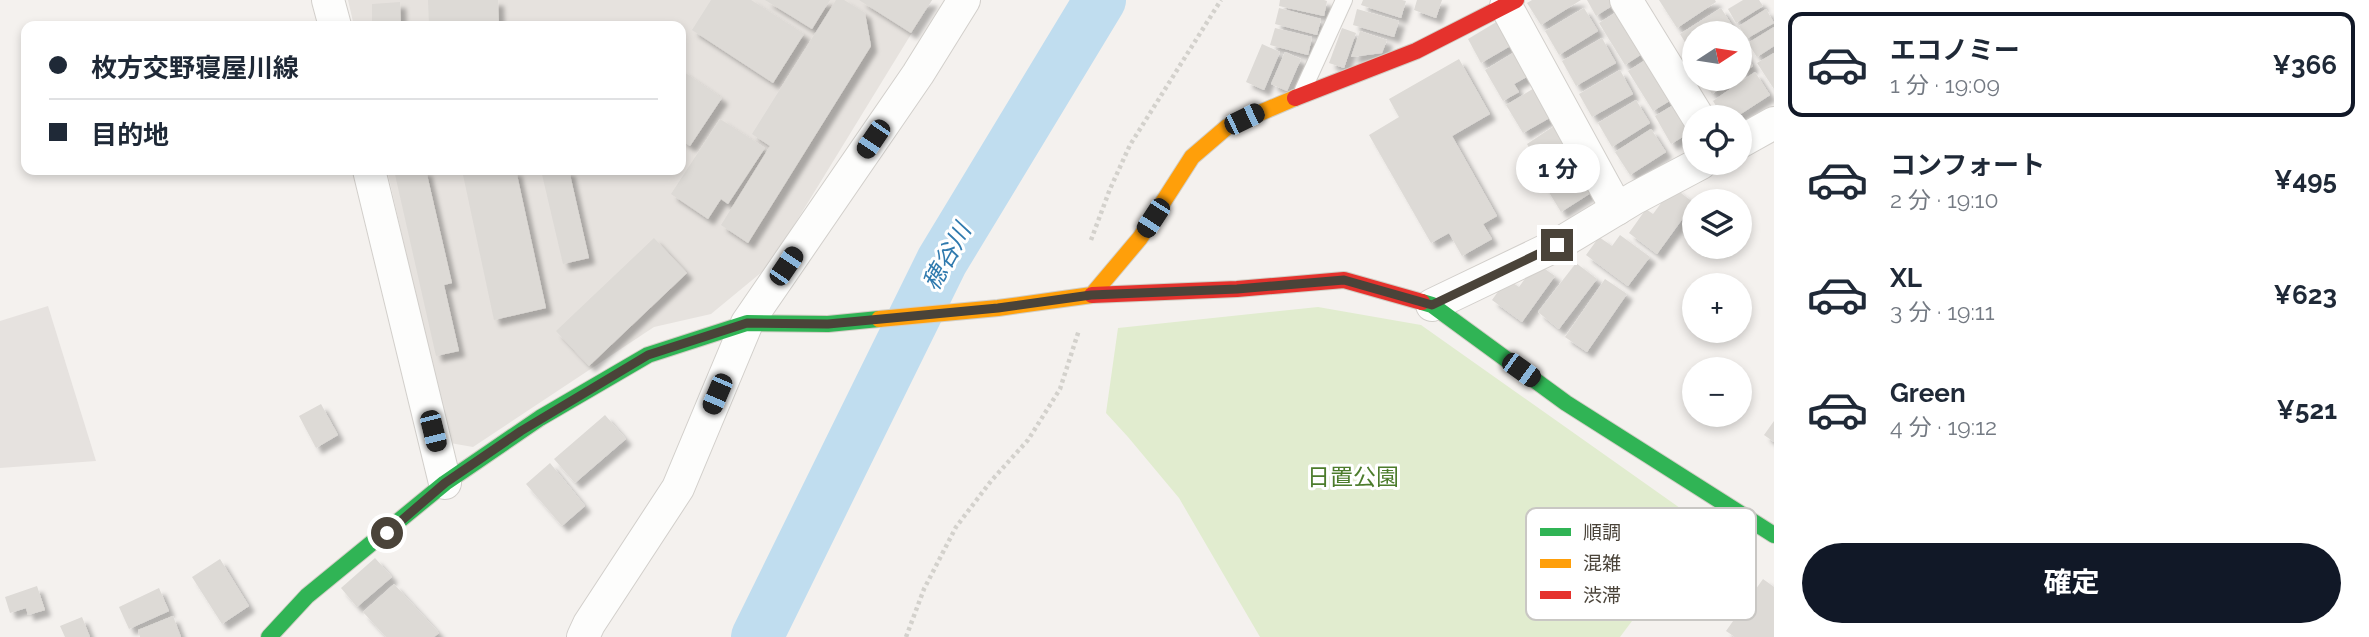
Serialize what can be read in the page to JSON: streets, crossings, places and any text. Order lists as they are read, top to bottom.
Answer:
{
  "water": ["穂谷川"],
  "parks": ["日置公園"],
  "legend": ["順調", "混雑", "渋滞"],
  "north": "right",
  "page": {
    "list": [
      {
        "name": "エコノミー",
        "note": "1 分 · 19:09",
        "value": "¥366"
      },
      {
        "name": "コンフォート",
        "note": "2 分 · 19:10",
        "value": "¥495"
      },
      {
        "name": "XL",
        "note": "3 分 · 19:11",
        "value": "¥623"
      },
      {
        "name": "Green",
        "note": "4 分 · 19:12",
        "value": "¥521"
      }
    ],
    "map_buttons": ["+", "−"],
    "banner": ["枚方交野寝屋川線", "目的地"],
    "bubble": "1 分",
    "buttons": "確定"
  }
}
